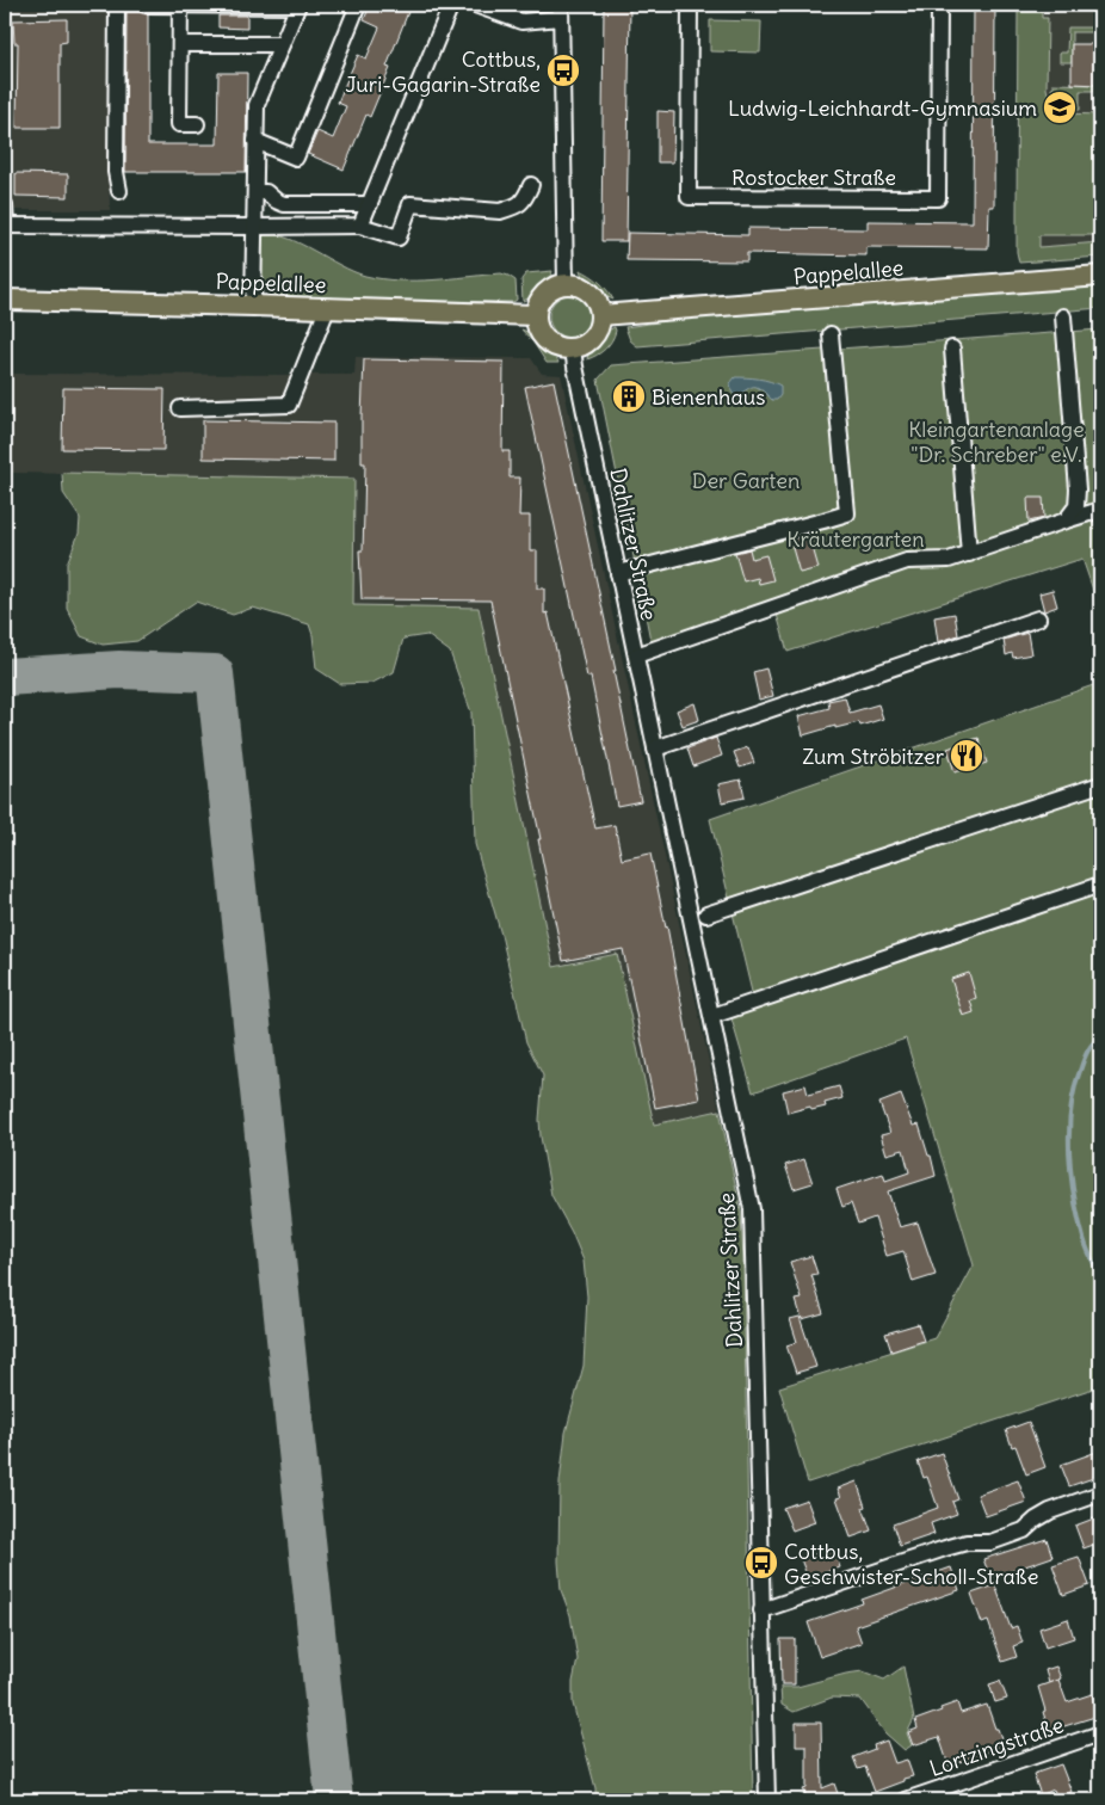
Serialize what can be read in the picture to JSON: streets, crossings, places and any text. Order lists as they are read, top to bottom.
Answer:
{
  "streets": {
    "main road": ["Pappelallee"],
    "street": ["Rostocker Straße", "Dahlitzer Straße", "Lortzingstraße"]
  },
  "crossings": [
    ["Pappelallee", "Dahlitzer Straße"]
  ],
  "parks": ["Kleingartenanlage \"Dr. Schreber\" e.V.", "Der Garten", "Kräutergarten"],
  "places": {
    "bus stop": ["Cottbus, Juri-Gagarin-Straße", "Cottbus, Geschwister-Scholl-Straße"],
    "school or university": ["Ludwig-Leichhardt-Gymnasium"],
    "building": ["Bienenhaus"],
    "restaurant": ["Zum Ströbitzer"]
  }
}
